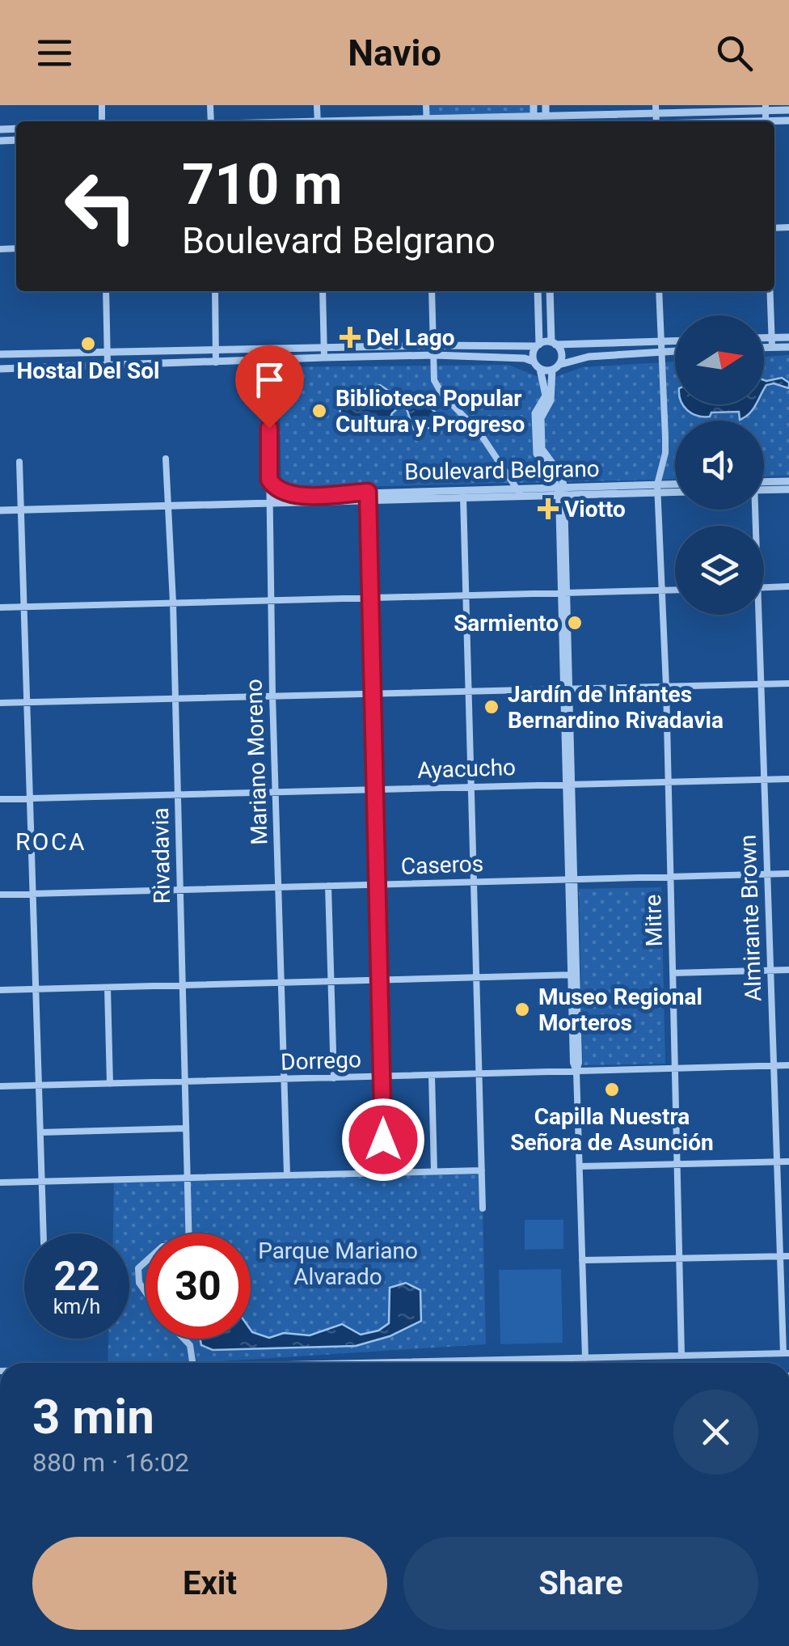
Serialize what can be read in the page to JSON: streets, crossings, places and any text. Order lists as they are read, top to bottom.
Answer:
{
  "streets": {
    "street": [
      "Boulevard Belgrano",
      "Mariano Moreno",
      "Ayacucho",
      "Rivadavia",
      "Caseros",
      "Almirante Brown",
      "Mitre",
      "Dorrego"
    ]
  },
  "crossings": [
    ["Boulevard Belgrano", "Mariano Moreno"],
    ["Boulevard Belgrano", "Rivadavia"],
    ["Boulevard Belgrano", "Mitre"],
    ["Mariano Moreno", "Ayacucho"],
    ["Mariano Moreno", "Caseros"],
    ["Mariano Moreno", "Dorrego"],
    ["Ayacucho", "Rivadavia"],
    ["Ayacucho", "Almirante Brown"],
    ["Ayacucho", "Mitre"],
    ["Rivadavia", "Caseros"],
    ["Rivadavia", "Dorrego"],
    ["Caseros", "Almirante Brown"],
    ["Caseros", "Mitre"],
    ["Almirante Brown", "Dorrego"],
    ["Mitre", "Dorrego"]
  ],
  "districts": ["ROCA"],
  "parks": ["Parque Mariano Alvarado"],
  "places": {
    "health": ["Del Lago", "Viotto"],
    "other": [
      "Hostal Del Sol",
      "Biblioteca Popular Cultura y Progreso",
      "Sarmiento",
      "Jardín de Infantes Bernardino Rivadavia",
      "Museo Regional Morteros",
      "Capilla Nuestra Señora de Asunción"
    ]
  },
  "north": "right",
  "page": {
    "header": "Navio",
    "turn": ["710 m", "Boulevard Belgrano"],
    "speed": "22 km/h",
    "limit": "30",
    "heading": ["3 min", "880 m · 16:02"],
    "buttons": ["Exit", "Share"]
  }
}
